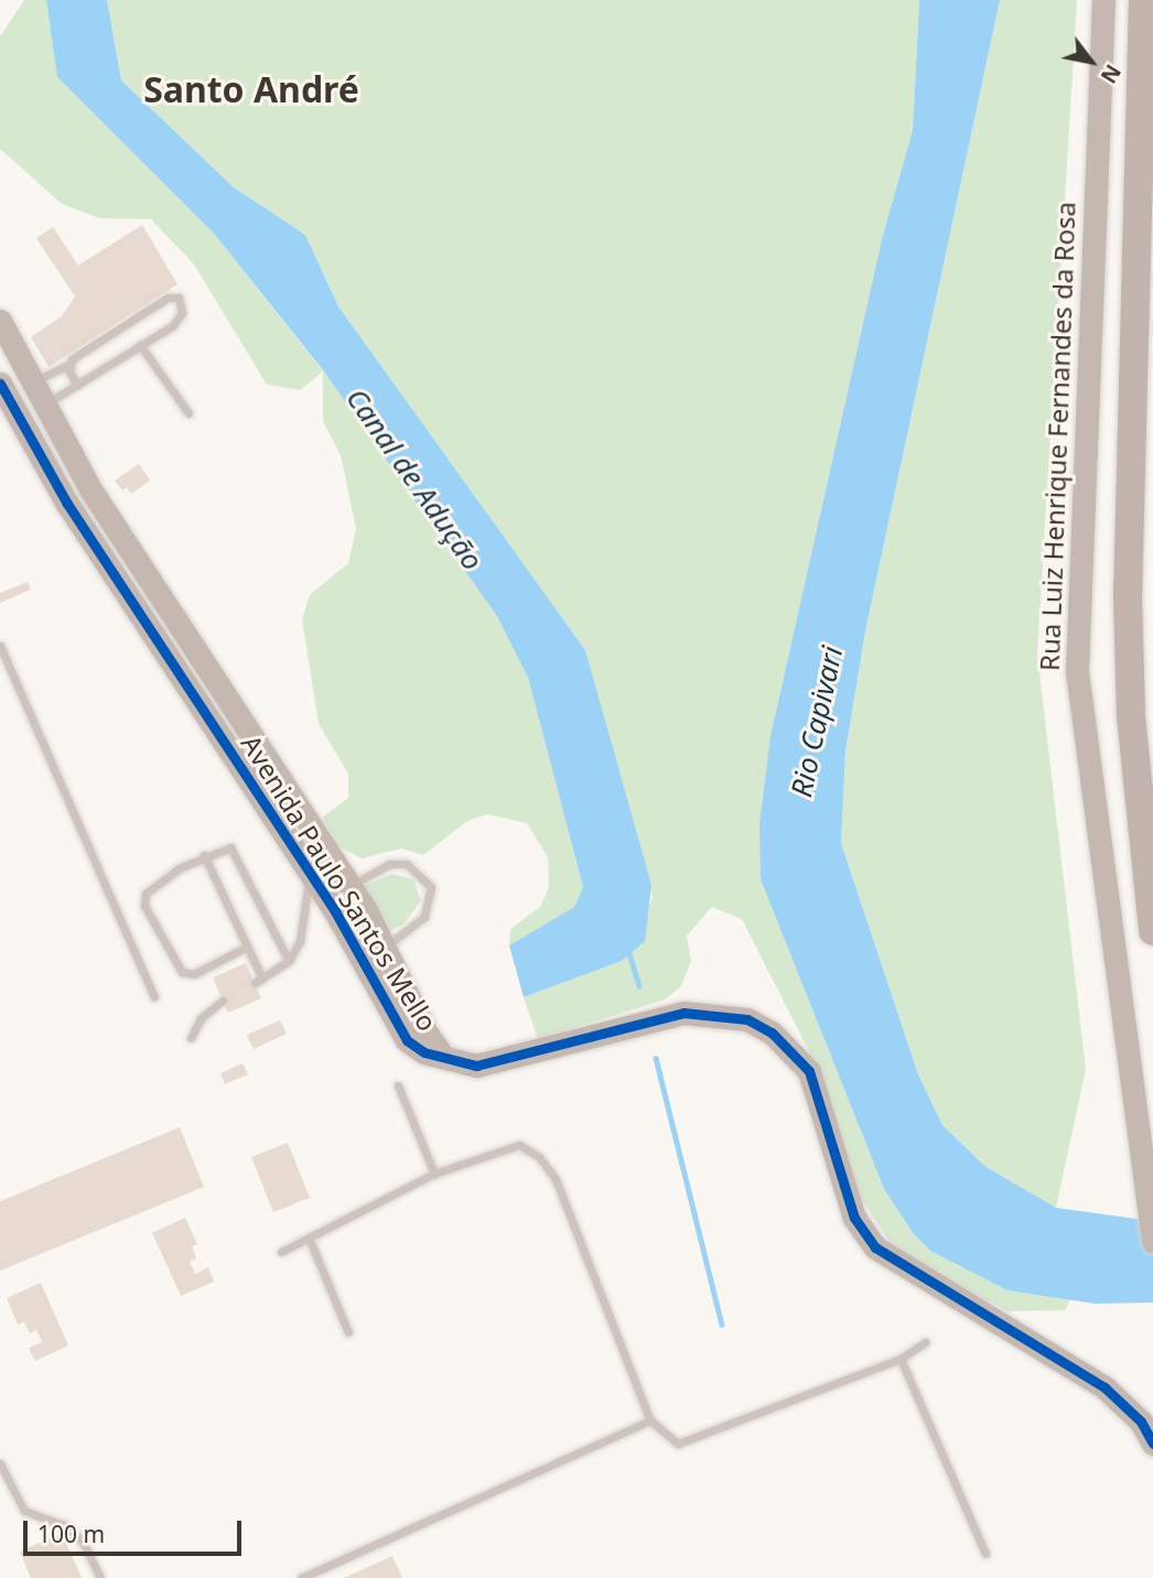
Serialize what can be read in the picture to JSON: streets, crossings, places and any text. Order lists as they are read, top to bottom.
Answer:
{
  "streets": {
    "street": ["Rua Luiz Henrique Fernandes da Rosa", "Avenida Paulo Santos Mello"]
  },
  "districts": ["Santo André"],
  "water": ["Canal de Adução", "Rio Capivari"],
  "scale_bar": "100 m",
  "north": "bottom right"
}
